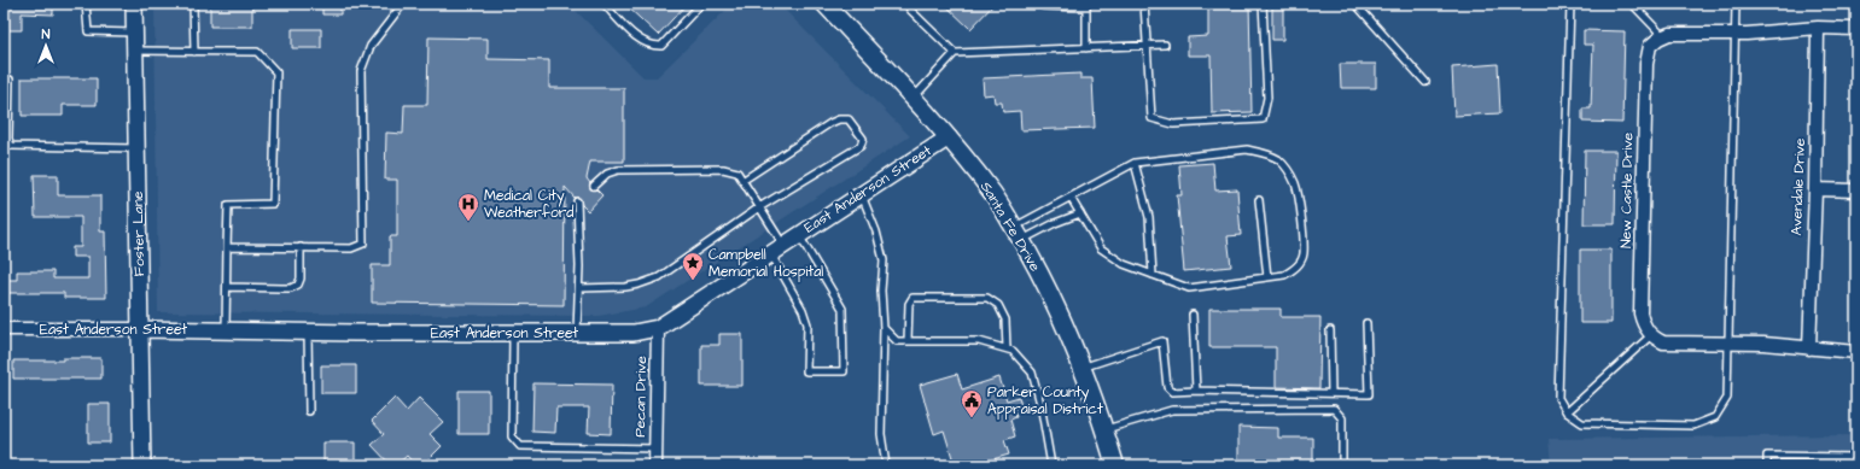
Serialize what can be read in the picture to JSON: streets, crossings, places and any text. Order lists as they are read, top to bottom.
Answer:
{
  "streets": {
    "main road": ["Santa Fe Drive"],
    "street": [
      "Avendale Drive",
      "East Anderson Street",
      "New Castle Drive",
      "Foster Lane",
      "Pecan Drive"
    ]
  },
  "crossings": [
    ["East Anderson Street", "Santa Fe Drive"],
    ["East Anderson Street", "Foster Lane"],
    ["East Anderson Street", "Pecan Drive"]
  ],
  "places": {
    "hospital": ["Medical City Weatherford"],
    "place": ["Campbell Memorial Hospital"],
    "public building": ["Parker County Appraisal District"]
  },
  "north": "top"
}
